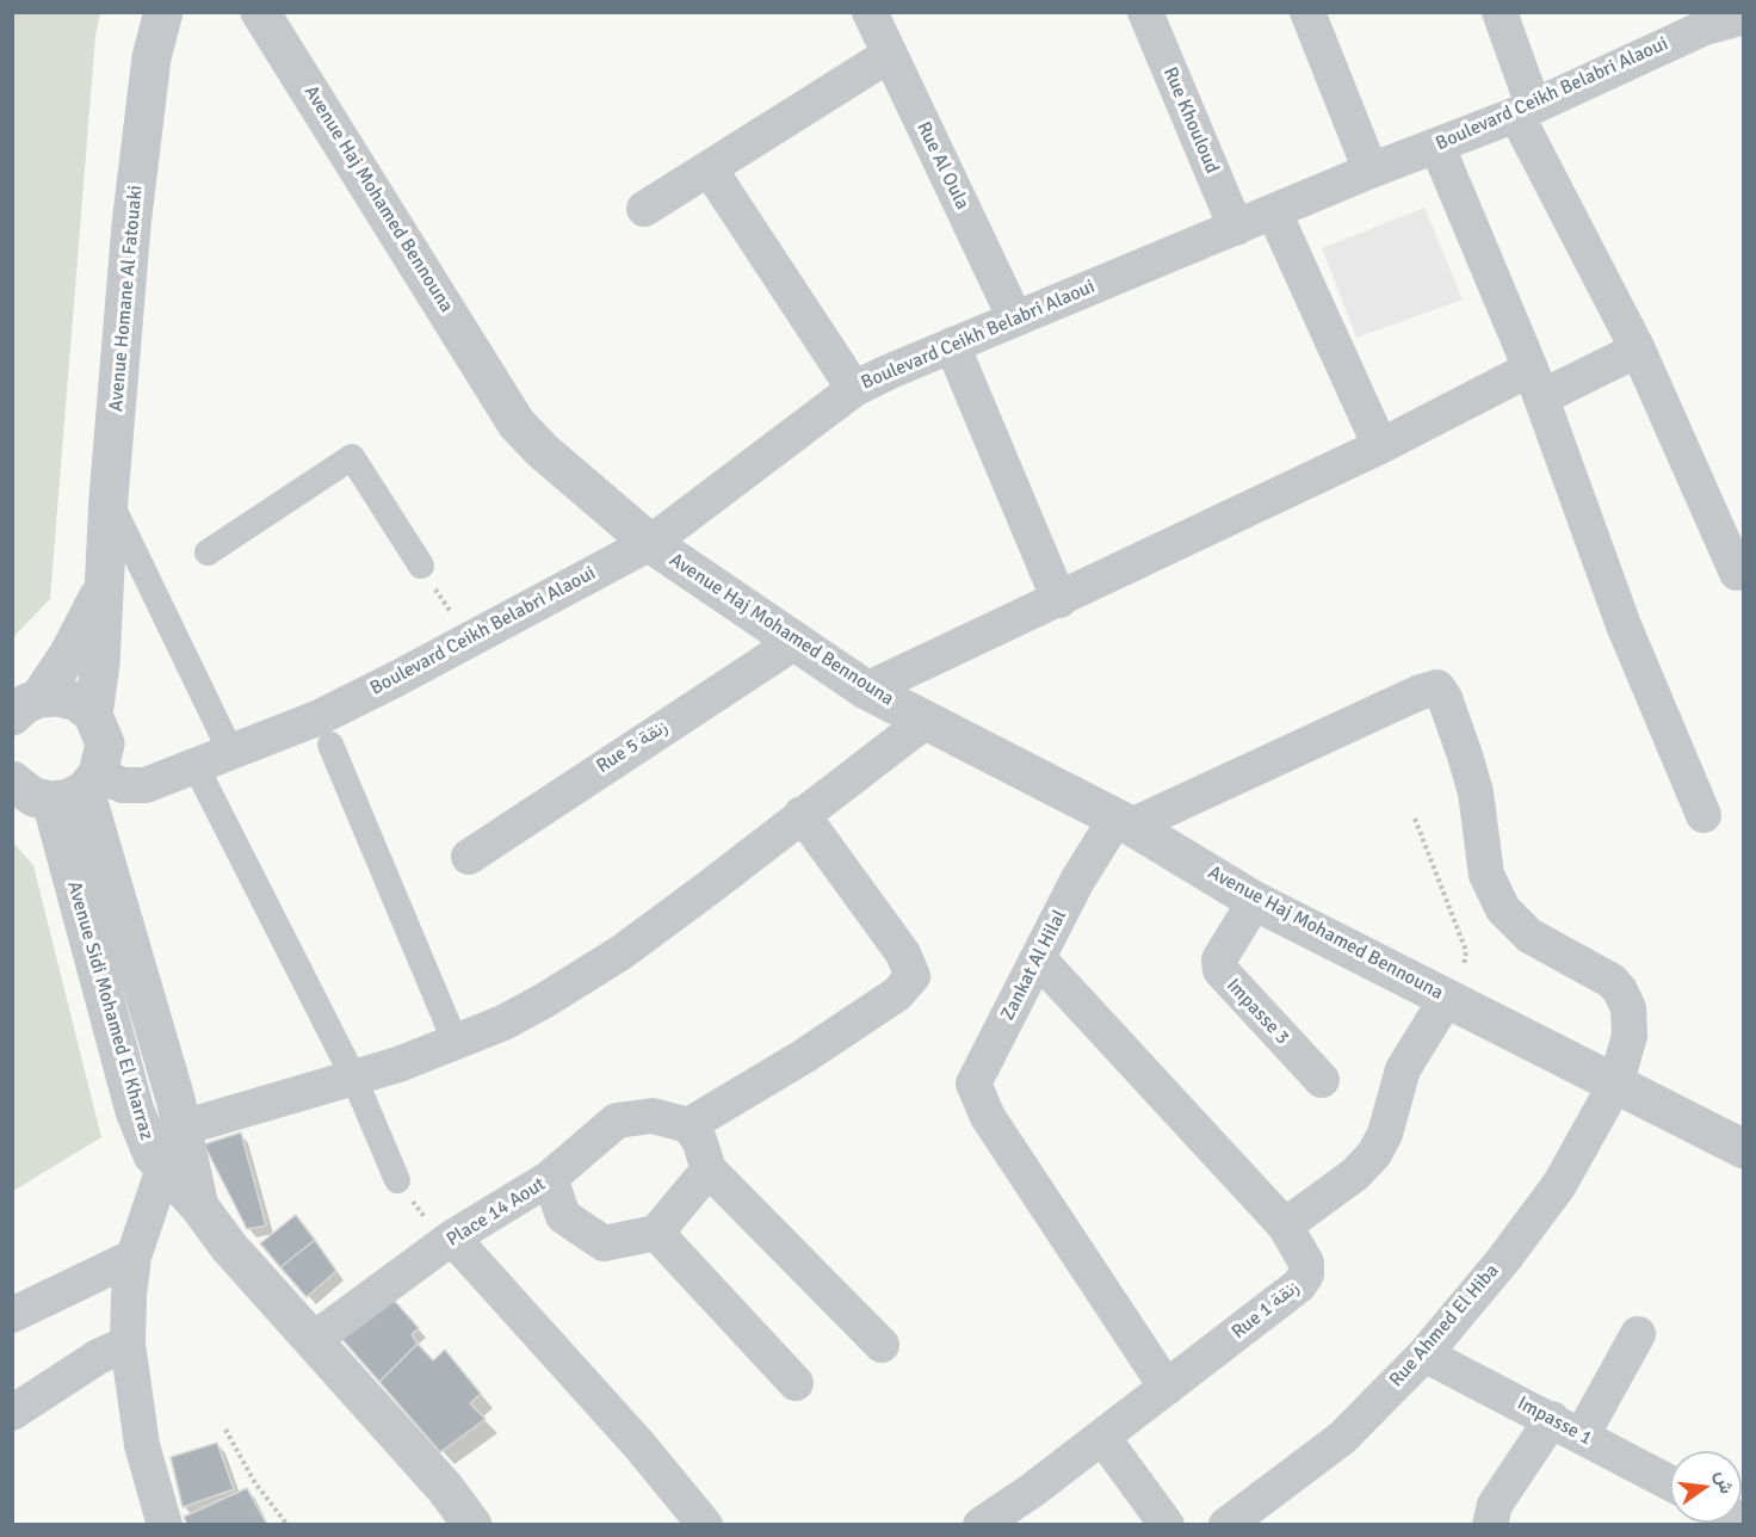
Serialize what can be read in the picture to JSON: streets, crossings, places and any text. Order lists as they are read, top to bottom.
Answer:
{
  "streets": {
    "street": [
      "Boulevard Ceikh Belabri Alaoui",
      "Rue Khouloud",
      "Rue Al Oula",
      "Avenue Haj Mohamed Bennouna",
      "Avenue Homane Al Fatouaki",
      "Rue 5 زنقة",
      "Zankat Al Hilal",
      "Avenue Sidi Mohamed El Kharraz",
      "Impasse 3",
      "Place 14 Aout",
      "Rue 1 زنقة",
      "Rue Ahmed El Hiba",
      "Impasse 1"
    ]
  },
  "crossings": [
    ["Boulevard Ceikh Belabri Alaoui", "Rue Khouloud"],
    ["Boulevard Ceikh Belabri Alaoui", "Rue Al Oula"],
    ["Boulevard Ceikh Belabri Alaoui", "Avenue Haj Mohamed Bennouna"],
    ["Boulevard Ceikh Belabri Alaoui", "Avenue Sidi Mohamed El Kharraz"],
    ["Avenue Haj Mohamed Bennouna", "Rue 5 زنقة"],
    ["Avenue Haj Mohamed Bennouna", "Zankat Al Hilal"],
    ["Avenue Haj Mohamed Bennouna", "Impasse 3"],
    ["Avenue Haj Mohamed Bennouna", "Rue Ahmed El Hiba"],
    ["Zankat Al Hilal", "Rue 1 زنقة"],
    ["Zankat Al Hilal", "Rue Ahmed El Hiba"],
    ["Avenue Sidi Mohamed El Kharraz", "Place 14 Aout"],
    ["Rue Ahmed El Hiba", "Impasse 1"]
  ],
  "north": "right"
}
